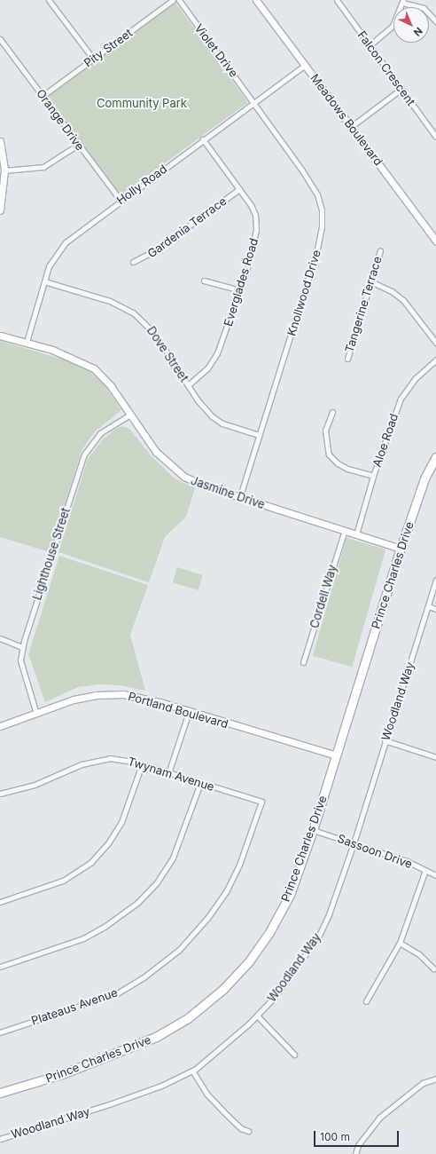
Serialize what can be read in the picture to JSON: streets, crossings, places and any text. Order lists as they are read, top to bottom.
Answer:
{
  "streets": {
    "highway": ["Prince Charles Drive"],
    "street": [
      "Pity Street",
      "Violet Drive",
      "Falcon Crescent",
      "Orange Drive",
      "Meadows Boulevard",
      "Holly Road",
      "Gardenia Terrace",
      "Everglades Road",
      "Knollwood Drive",
      "Tangerine Terrace",
      "Dove Street",
      "Aloe Road",
      "Jasmine Drive",
      "Lighthouse Street",
      "Cordell Way",
      "Woodland Way",
      "Portland Boulevard",
      "Twynam Avenue",
      "Sassoon Drive",
      "Plateaus Avenue"
    ]
  },
  "crossings": [
    ["Pity Street", "Orange Drive"],
    ["Violet Drive", "Holly Road"],
    ["Violet Drive", "Knollwood Drive"],
    ["Orange Drive", "Holly Road"],
    ["Meadows Boulevard", "Holly Road"],
    ["Holly Road", "Everglades Road"],
    ["Holly Road", "Knollwood Drive"],
    ["Holly Road", "Dove Street"],
    ["Holly Road", "Jasmine Drive"],
    ["Gardenia Terrace", "Everglades Road"],
    ["Everglades Road", "Dove Street"],
    ["Knollwood Drive", "Dove Street"],
    ["Knollwood Drive", "Jasmine Drive"],
    ["Aloe Road", "Jasmine Drive"],
    ["Jasmine Drive", "Lighthouse Street"],
    ["Jasmine Drive", "Prince Charles Drive"],
    ["Jasmine Drive", "Cordell Way"],
    ["Lighthouse Street", "Portland Boulevard"],
    ["Prince Charles Drive", "Portland Boulevard"],
    ["Prince Charles Drive", "Sassoon Drive"],
    ["Woodland Way", "Sassoon Drive"],
    ["Twynam Avenue", "Plateaus Avenue"]
  ],
  "parks": ["Community Park"],
  "scale_bar": "100 m",
  "north": "bottom right"
}
